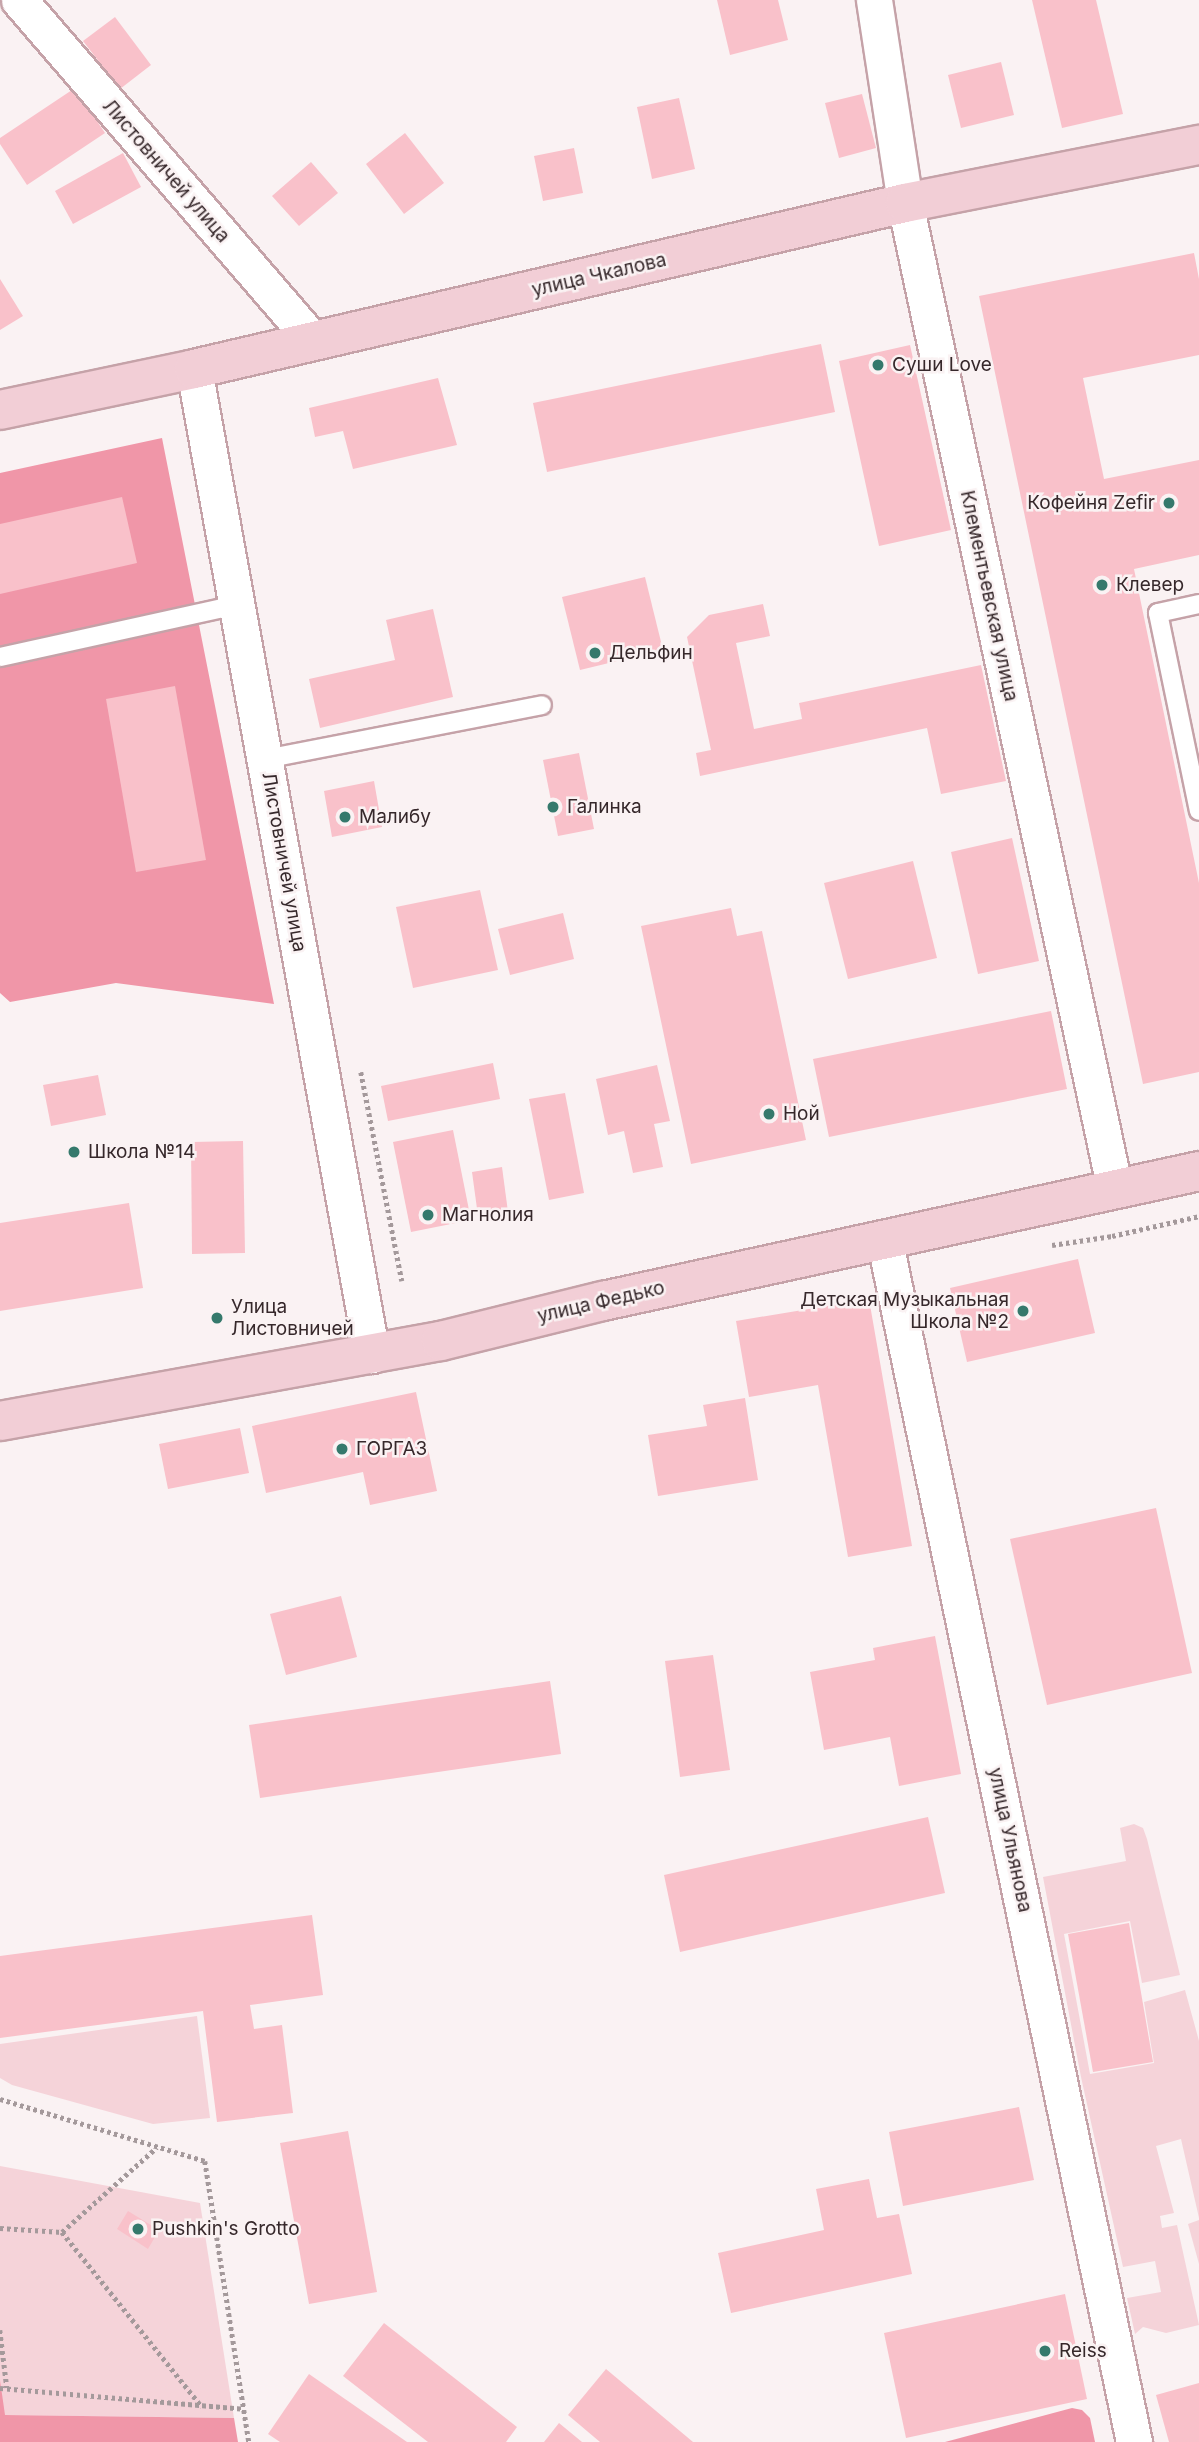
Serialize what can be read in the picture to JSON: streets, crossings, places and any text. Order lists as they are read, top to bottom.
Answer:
{
  "streets": {
    "main road": ["улица Чкалова", "улица Федько"],
    "street": ["Листовничей улица", "Клементьевская улица", "улица Ульянова"]
  },
  "crossings": [
    ["Листовничей улица", "улица Чкалова"],
    ["Листовничей улица", "улица Федько"],
    ["улица Чкалова", "Клементьевская улица"],
    ["Клементьевская улица", "улица Федько"],
    ["улица Федько", "улица Ульянова"]
  ],
  "places": [
    "Суши Love",
    "Кофейня Zefir",
    "Клевер",
    "Дельфин",
    "Галинка",
    "Малибу",
    "Ной",
    "Школа №14",
    "Магнолия",
    "Детская Музыкальная Школа №2",
    "Улица Листовничей",
    "ГОРГАЗ",
    "Pushkin's Grotto",
    "Reiss"
  ]
}
